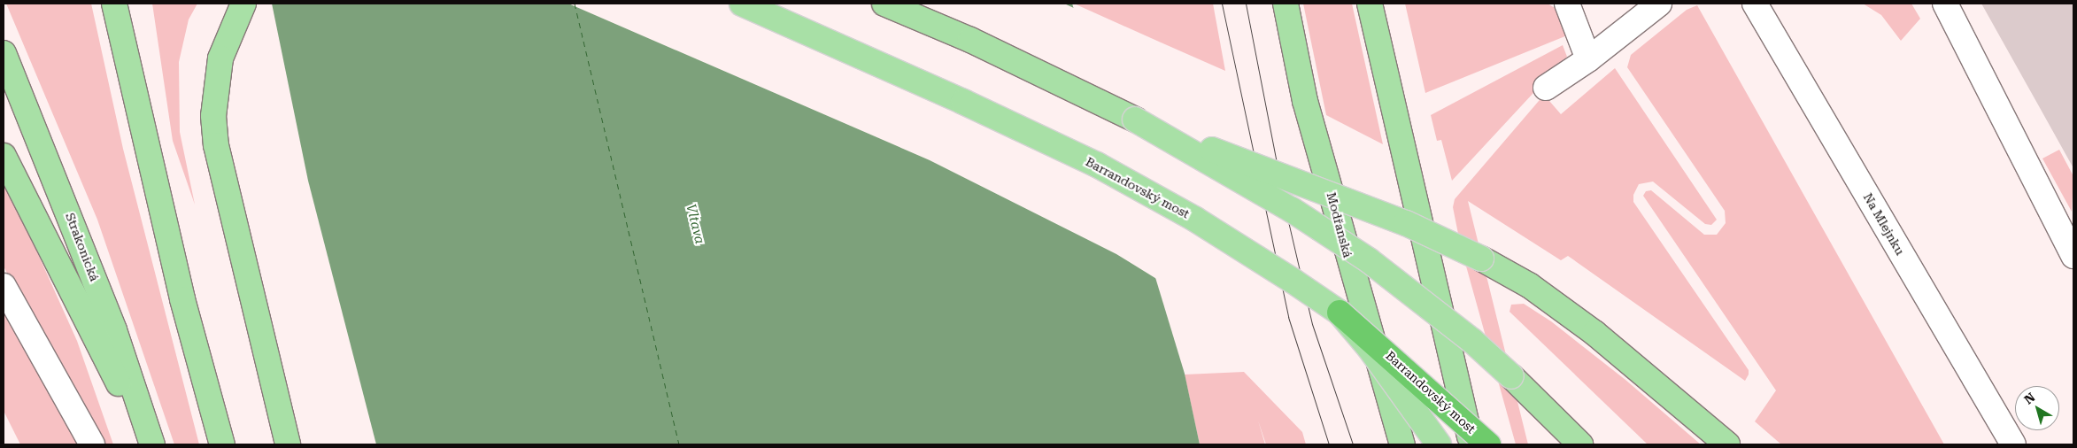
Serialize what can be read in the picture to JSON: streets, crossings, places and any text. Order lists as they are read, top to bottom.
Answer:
{
  "streets": {
    "highway": ["Barrandovský most"],
    "main road": ["Modřanská", "Strakonická"],
    "street": ["Na Mlejnku"]
  },
  "water": ["Vltava"],
  "north": "top left"
}
